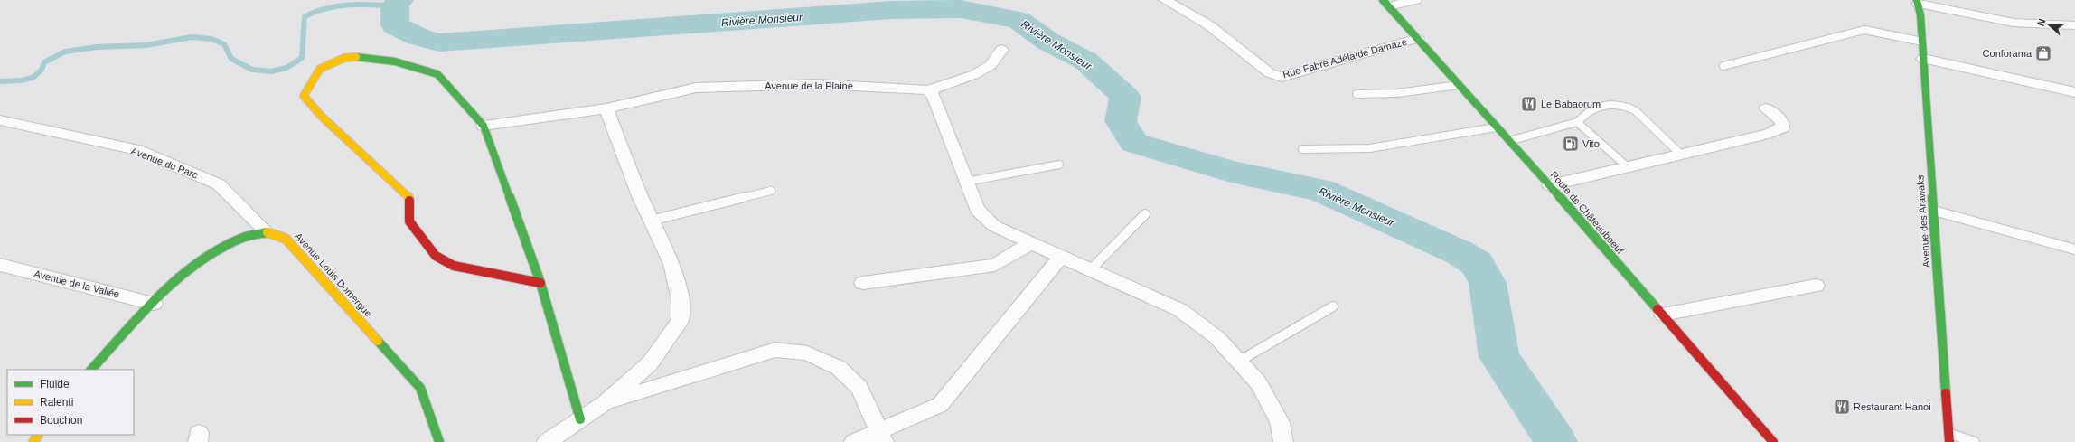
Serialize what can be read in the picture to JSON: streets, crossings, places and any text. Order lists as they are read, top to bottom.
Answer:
{
  "streets": {
    "street": [
      "Rue Fabre Adélaïde Damaze",
      "Avenue de la Plaine",
      "Avenue du Parc",
      "Route de Châteauboeuf",
      "Avenue des Arawaks",
      "Avenue Louis Domergue",
      "Avenue de la Vallée"
    ]
  },
  "crossings": [
    ["Rue Fabre Adélaïde Damaze", "Route de Châteauboeuf"],
    ["Avenue du Parc", "Avenue Louis Domergue"]
  ],
  "water": ["Rivière Monsieur"],
  "places": {
    "shop": ["Conforama"],
    "restaurant": ["Le Babaorum", "Restaurant Hanoi"],
    "fuel station": ["Vito"]
  },
  "legend": ["Fluide", "Ralenti", "Bouchon"],
  "north": "left"
}
